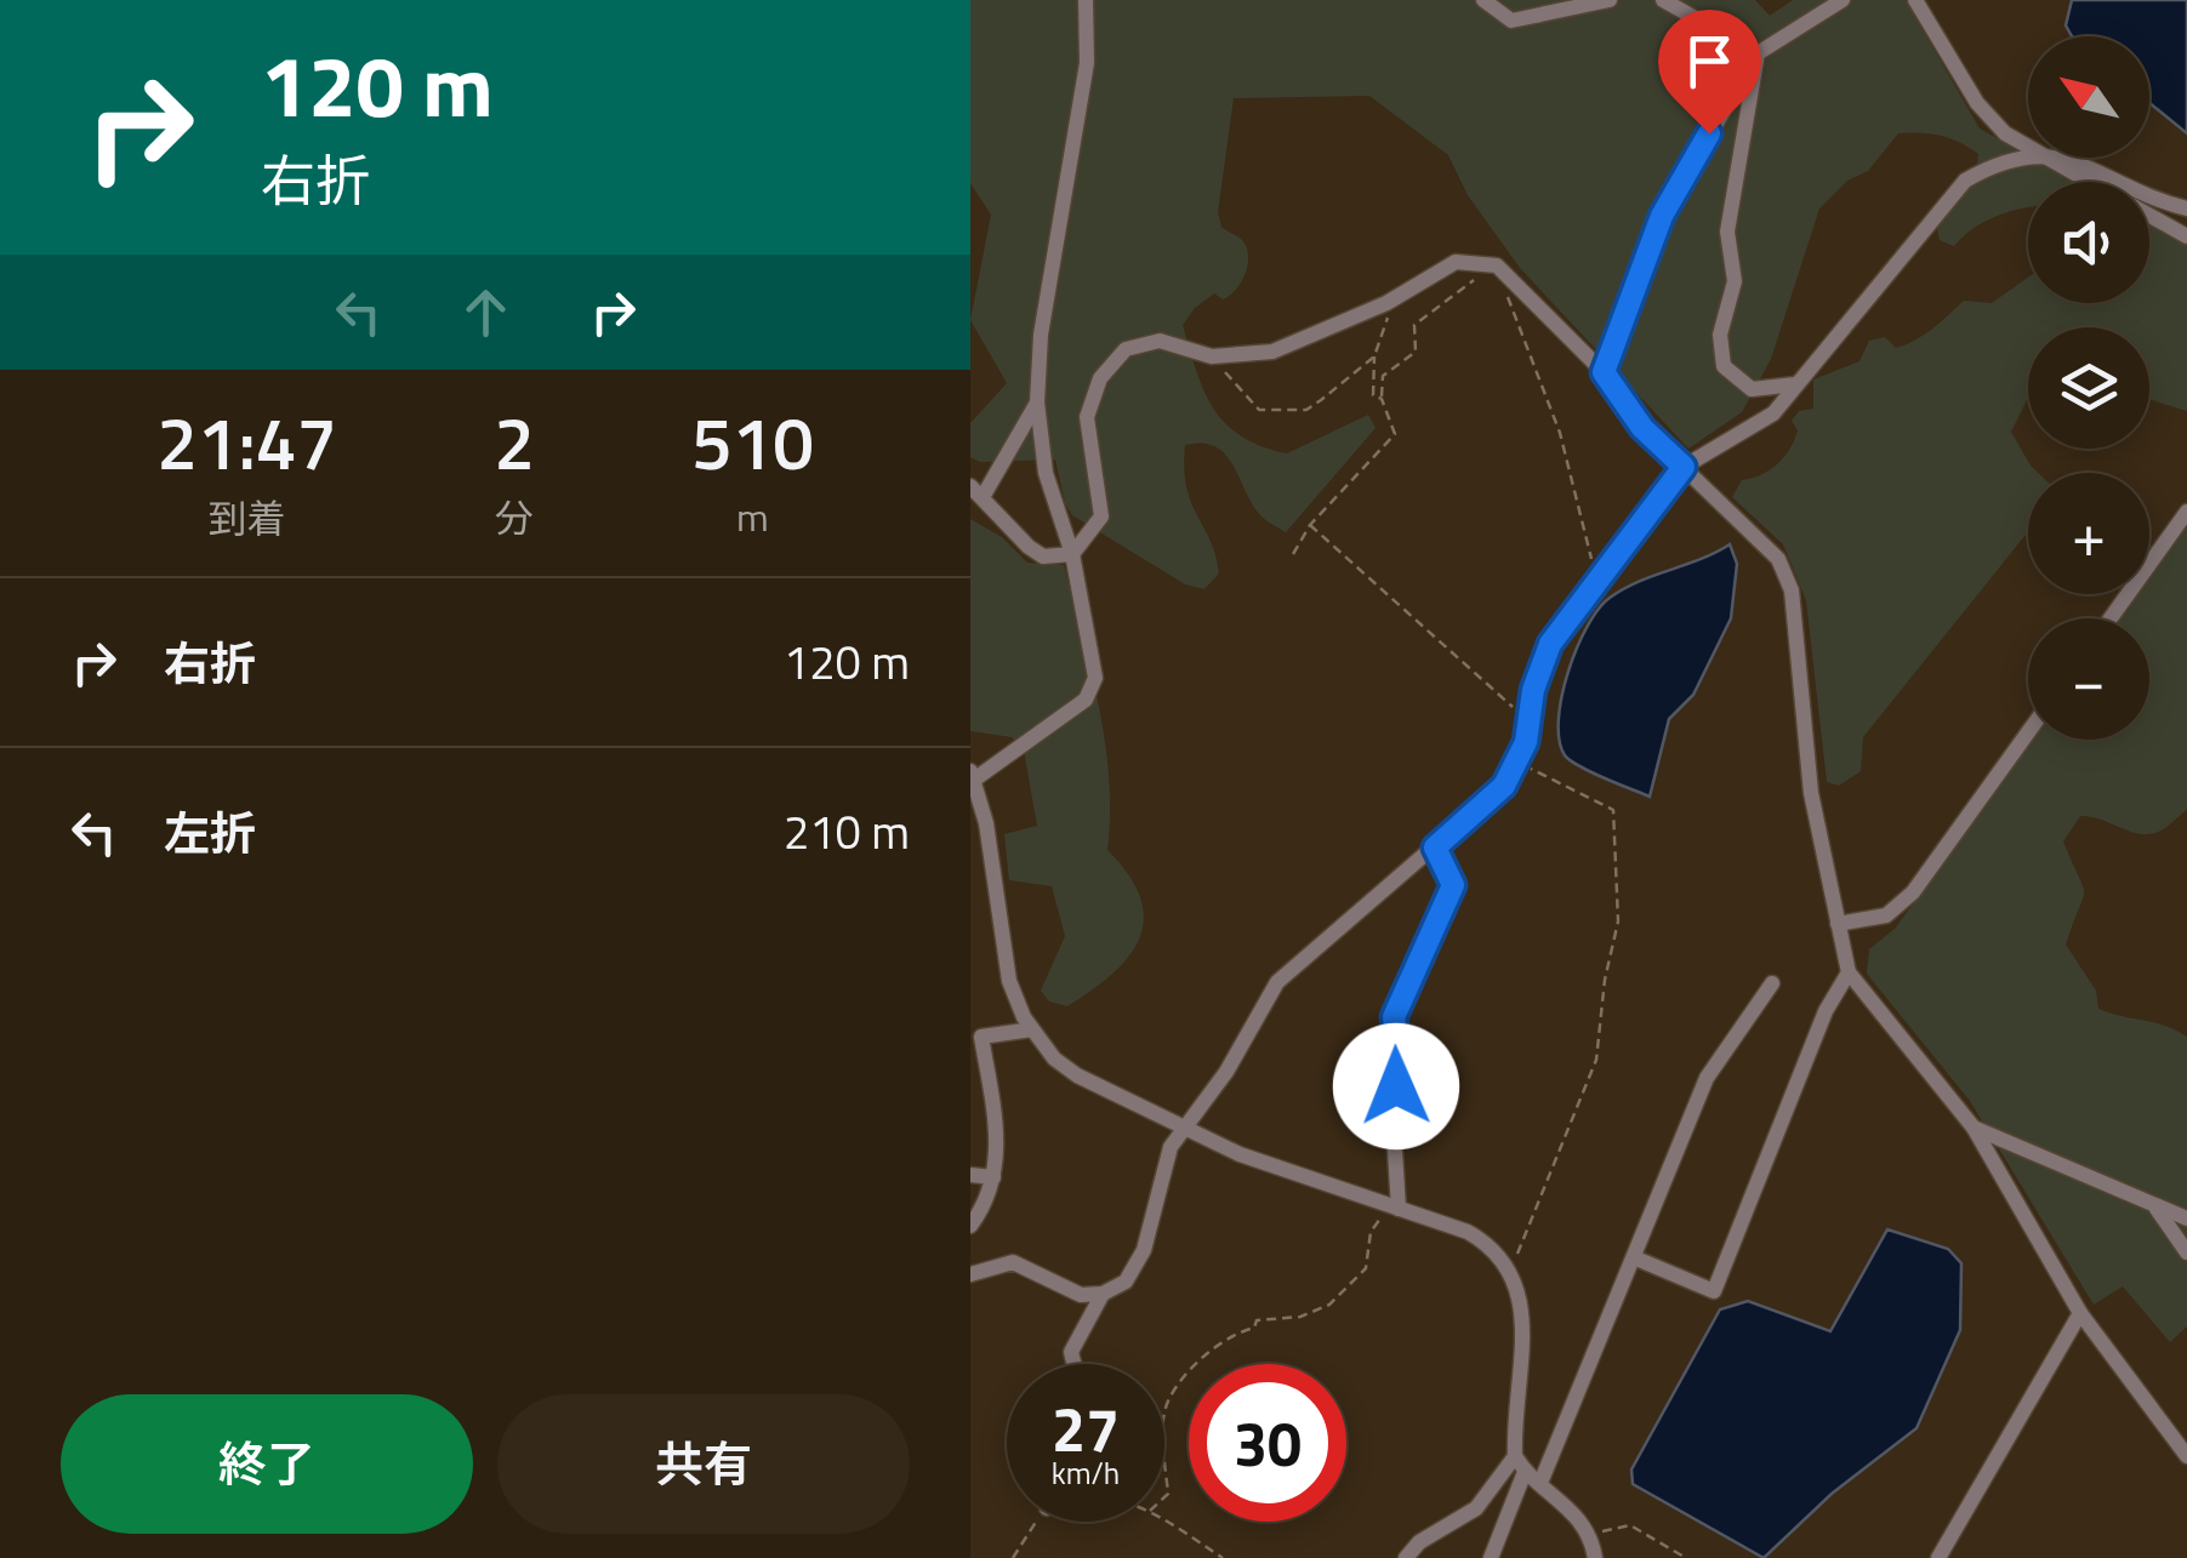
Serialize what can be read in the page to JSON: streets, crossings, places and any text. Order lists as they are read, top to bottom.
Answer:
{
  "north": "top left",
  "page": {
    "turn": ["120 m", "右折"],
    "map_buttons": ["+", "−"],
    "eta": [
      "21:47",
      "到着",
      "2",
      "分",
      "510",
      "m"
    ],
    "list": [
      {
        "name": "右折",
        "value": "120 m"
      },
      {
        "name": "左折",
        "value": "210 m"
      }
    ],
    "speed": "27 km/h",
    "limit": "30",
    "buttons": ["終了", "共有"]
  }
}
